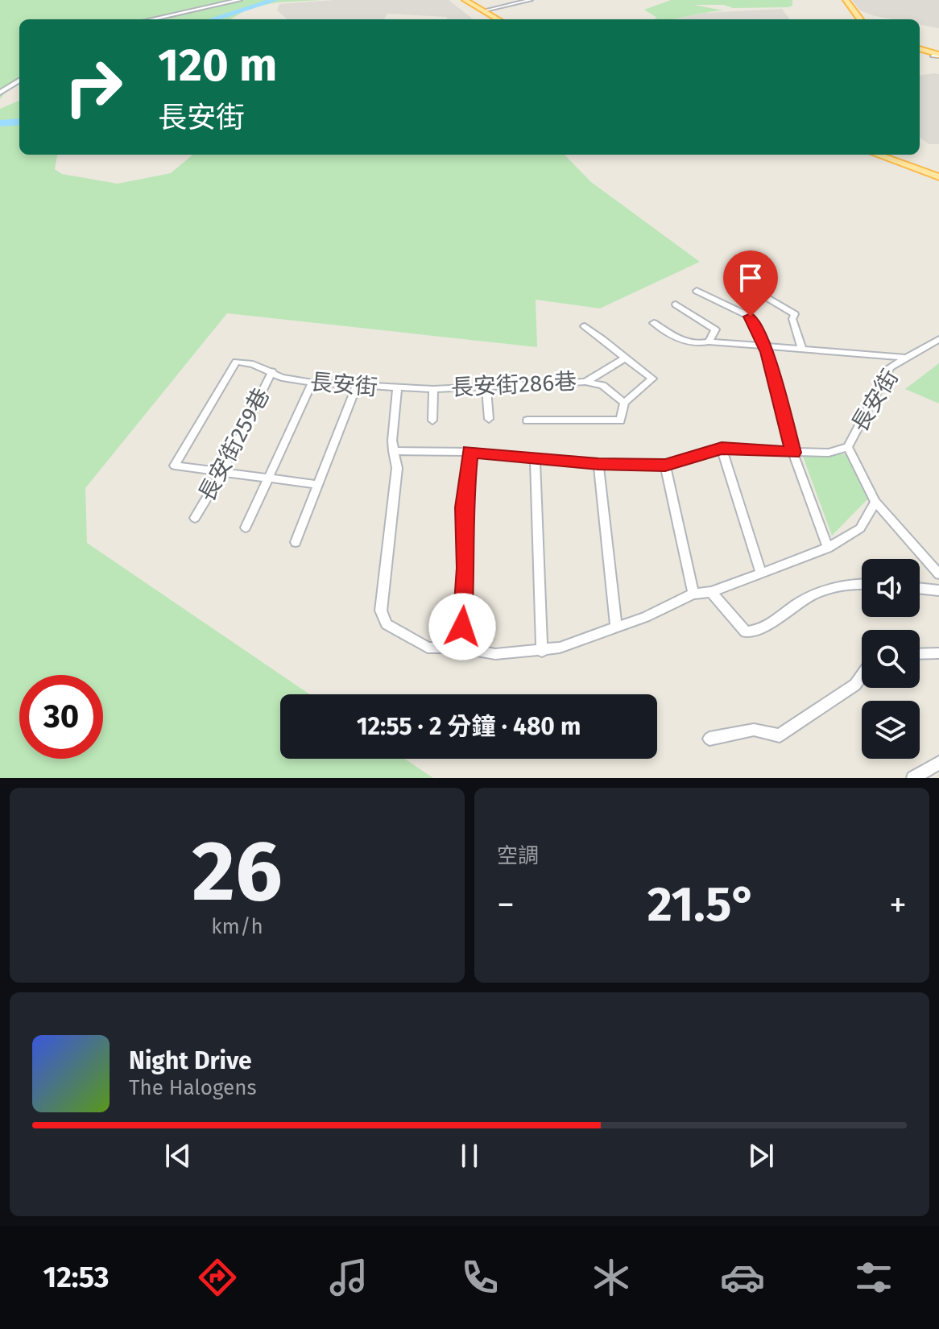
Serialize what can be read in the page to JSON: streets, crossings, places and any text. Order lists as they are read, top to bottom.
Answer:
{
  "streets": {
    "street": ["長安街", "長安街286巷", "長安街259巷"]
  },
  "crossings": [
    ["長安街", "長安街286巷"],
    ["長安街", "長安街259巷"]
  ],
  "page": {
    "turn": ["120 m", "長安街"],
    "limit": "30",
    "trip": "12:55 · 2 分鐘 · 480 m",
    "tile": [
      ["26", "km/h"],
      "空調"
    ],
    "heat": ["−", "21.5°", "+"],
    "song": ["Night Drive", "The Halogens"],
    "tabs": "12:53"
  }
}
